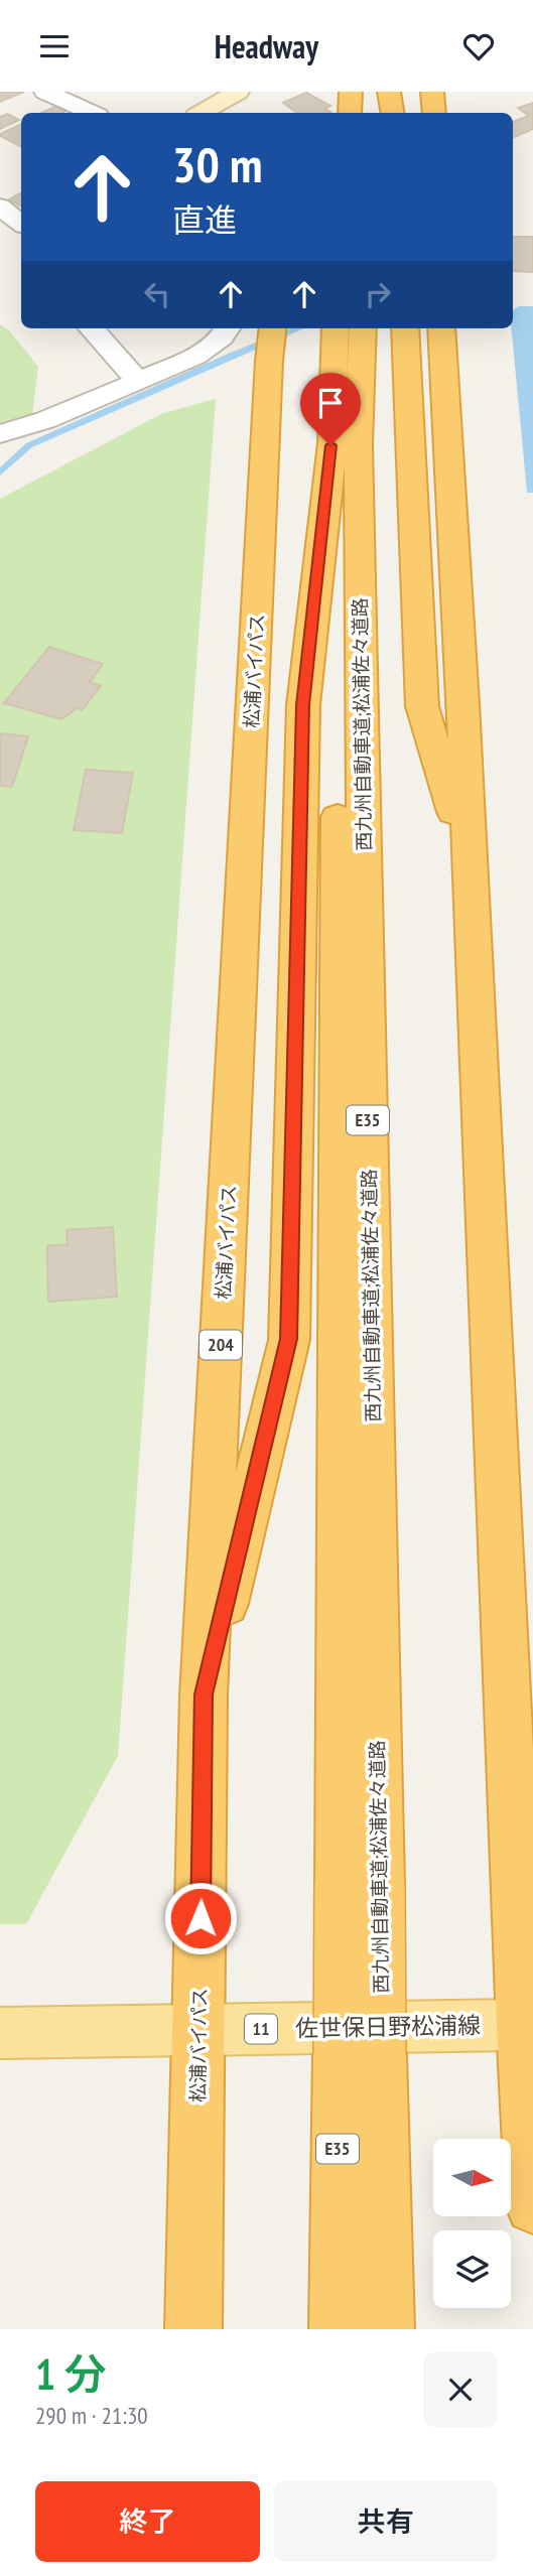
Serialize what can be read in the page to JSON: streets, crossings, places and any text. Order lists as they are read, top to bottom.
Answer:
{
  "streets": {
    "highway": [
      "松浦バイパス",
      "西九州自動車道;松浦佐々道路",
      "E35",
      "204"
    ],
    "main road": ["佐世保日野松浦線", "11"]
  },
  "crossings": [
    ["松浦バイパス", "佐世保日野松浦線"],
    ["西九州自動車道;松浦佐々道路", "E35"]
  ],
  "north": "right",
  "page": {
    "header": "Headway",
    "turn": ["30 m", "直進"],
    "heading": ["1 分", "290 m · 21:30"],
    "buttons": ["終了", "共有"]
  }
}
